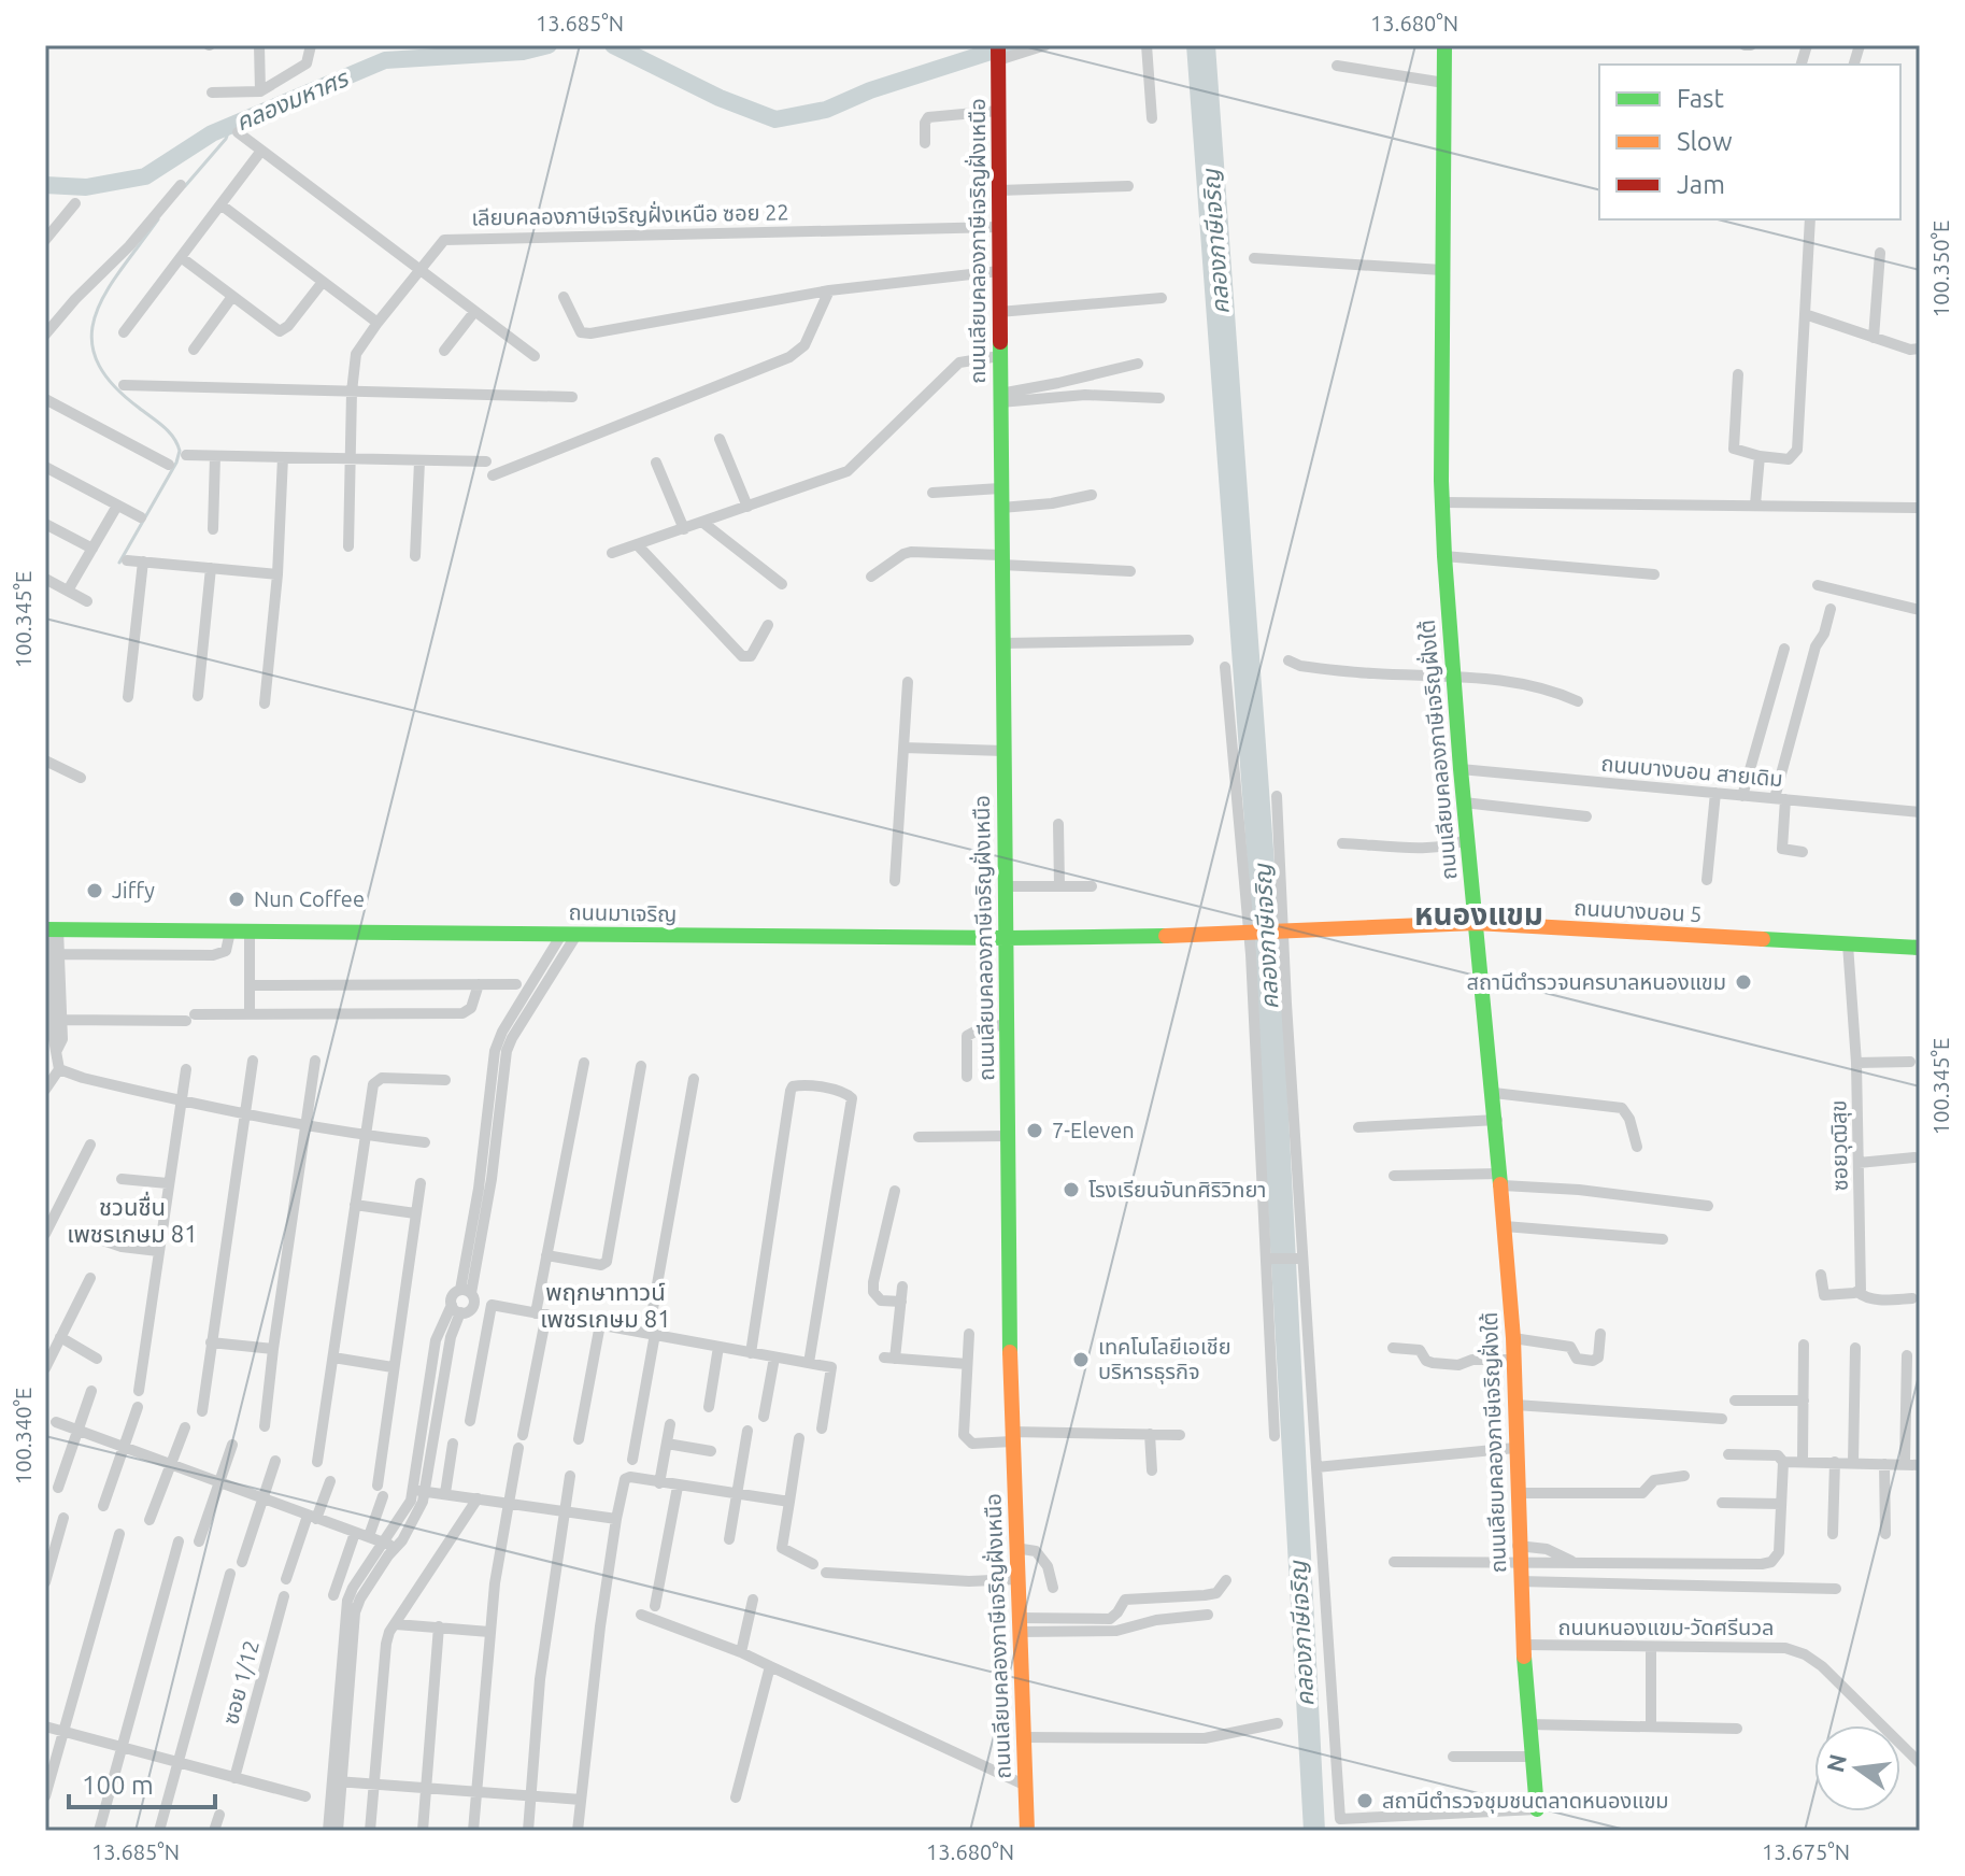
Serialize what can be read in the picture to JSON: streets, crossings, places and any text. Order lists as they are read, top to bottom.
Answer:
{
  "streets": {
    "main road": [
      "ถนนเลียบคลองภาษีเจริญฝั่งเหนือ",
      "ถนนเลียบคลองภาษีเจริญฝั่งใต้",
      "ถนนบางบอน 5",
      "ถนนมาเจริญ"
    ],
    "street": [
      "เลียบคลองภาษีเจริญฝั่งเหนือ ซอย 22",
      "ถนนบางบอน สายเดิม",
      "ซอยวุฒิสุข",
      "ถนนหนองแขม-วัดศรีนวล",
      "ซอย 1/12"
    ]
  },
  "crossings": [
    ["เลียบคลองภาษีเจริญฝั่งเหนือ ซอย 22", "ถนนเลียบคลองภาษีเจริญฝั่งเหนือ"],
    ["ถนนเลียบคลองภาษีเจริญฝั่งเหนือ", "ถนนมาเจริญ"],
    ["ถนนเลียบคลองภาษีเจริญฝั่งใต้", "ถนนบางบอน สายเดิม"],
    ["ถนนเลียบคลองภาษีเจริญฝั่งใต้", "ถนนบางบอน 5"],
    ["ถนนเลียบคลองภาษีเจริญฝั่งใต้", "ถนนหนองแขม-วัดศรีนวล"],
    ["ถนนบางบอน 5", "ถนนมาเจริญ"],
    ["ถนนบางบอน 5", "ซอยวุฒิสุข"]
  ],
  "districts": ["หนองแขม", "ชวนชื่น เพชรเกษม 81", "พฤกษาทาวน์ เพชรเกษม 81"],
  "water": ["คลองมหาศร", "คลองภาษีเจริญ"],
  "places": [
    "Jiffy",
    "Nun Coffee",
    "สถานีตำรวจนครบาลหนองแขม",
    "7-Eleven",
    "โรงเรียนจันทศิริวิทยา",
    "เทคโนโลยีเอเชีย บริหารธุรกิจ",
    "สถานีตำรวจชุมชนตลาดหนองแขม"
  ],
  "legend": ["Fast", "Slow", "Jam"],
  "scale_bar": "100 m",
  "north": "left",
  "coordinates": [
    "13.685°N",
    "13.680°N",
    "100.350°E",
    "100.345°E",
    "100.340°E",
    "13.675°N"
  ]
}
